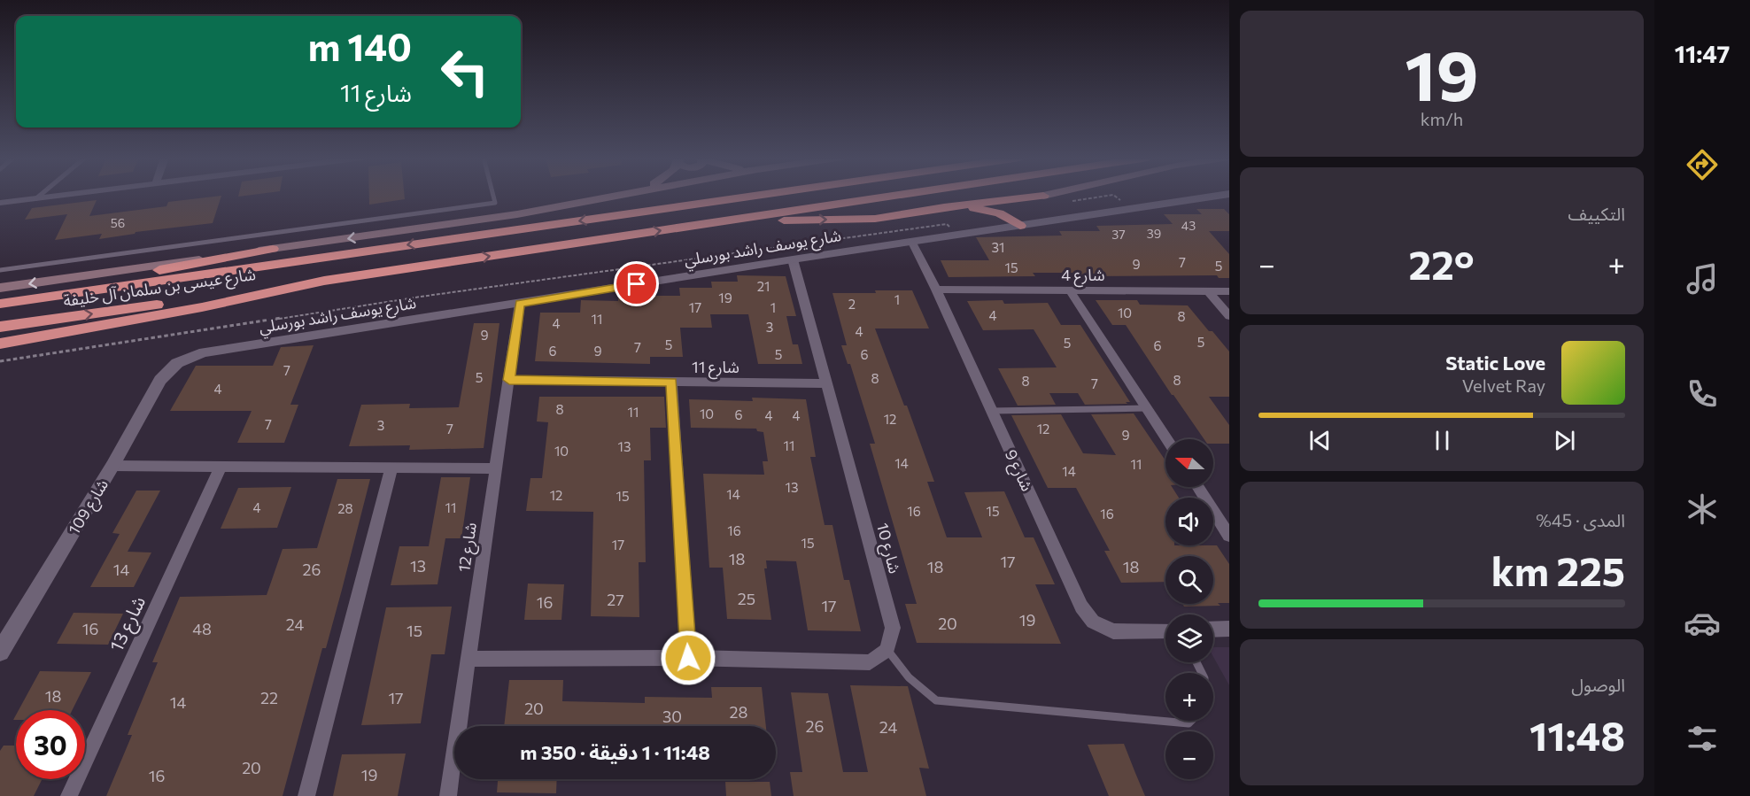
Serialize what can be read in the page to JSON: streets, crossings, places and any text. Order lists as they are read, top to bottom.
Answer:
{
  "streets": {
    "highway": ["شارع عيسى بن سلمان آل خليفة"],
    "street": [
      "شارع يوسف راشد بورسلي",
      "شارع 4",
      "شارع 11",
      "شارع 9",
      "شارع 109",
      "شارع 12",
      "شارع 10",
      "شارع 13"
    ]
  },
  "crossings": [
    ["شارع يوسف راشد بورسلي", "شارع 9"],
    ["شارع يوسف راشد بورسلي", "شارع 109"],
    ["شارع يوسف راشد بورسلي", "شارع 12"],
    ["شارع يوسف راشد بورسلي", "شارع 10"],
    ["شارع 4", "شارع 9"],
    ["شارع 11", "شارع 12"],
    ["شارع 11", "شارع 10"]
  ],
  "house_numbers": [
    "56",
    "43",
    "39",
    "37",
    "31",
    "7",
    "9",
    "5",
    "15",
    "21",
    "19",
    "1",
    "2",
    "17",
    "1",
    "10",
    "4",
    "8",
    "11",
    "4",
    "3",
    "4",
    "9",
    "5",
    "5",
    "5",
    "6",
    "7",
    "6",
    "9",
    "5",
    "6",
    "7",
    "5",
    "8",
    "8",
    "8",
    "7",
    "4",
    "8",
    "11",
    "10",
    "6",
    "4",
    "4",
    "12",
    "7",
    "3",
    "7",
    "12",
    "9",
    "11",
    "13",
    "10",
    "14",
    "11",
    "14",
    "13",
    "14",
    "12",
    "15",
    "4",
    "11",
    "28",
    "16",
    "15",
    "16",
    "16",
    "15",
    "17",
    "18",
    "17",
    "13",
    "18",
    "18",
    "14",
    "26",
    "25",
    "27",
    "16",
    "17",
    "19",
    "20",
    "24",
    "16",
    "48",
    "15",
    "18",
    "22",
    "17",
    "14",
    "20",
    "28",
    "30",
    "26",
    "24",
    "20",
    "19",
    "16"
  ],
  "north": "left",
  "page": {
    "tabs": "11:47",
    "tile": [
      ["19", "km/h"],
      "التكييف",
      ["المدى · 45%", "225 km"],
      ["الوصول", "11:48"]
    ],
    "turn": ["140 m", "شارع 11"],
    "heat": ["−", "22°", "+"],
    "song": ["Static Love", "Velvet Ray"],
    "map_buttons": ["+", "−"],
    "limit": "30",
    "trip": "11:48 · 1 دقيقة · 350 m"
  }
}
